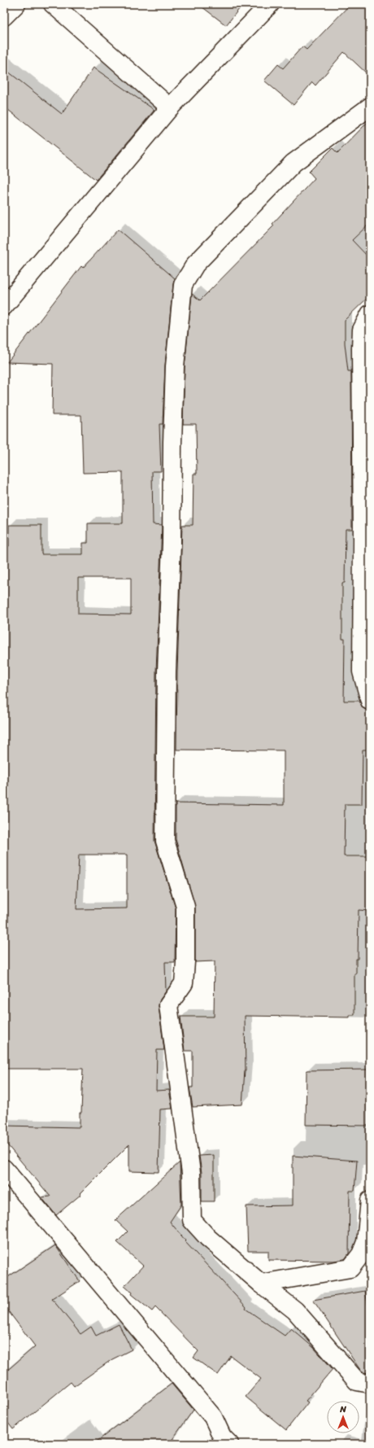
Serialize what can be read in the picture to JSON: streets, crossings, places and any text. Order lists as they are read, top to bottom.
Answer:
{
  "north": "top"
}
